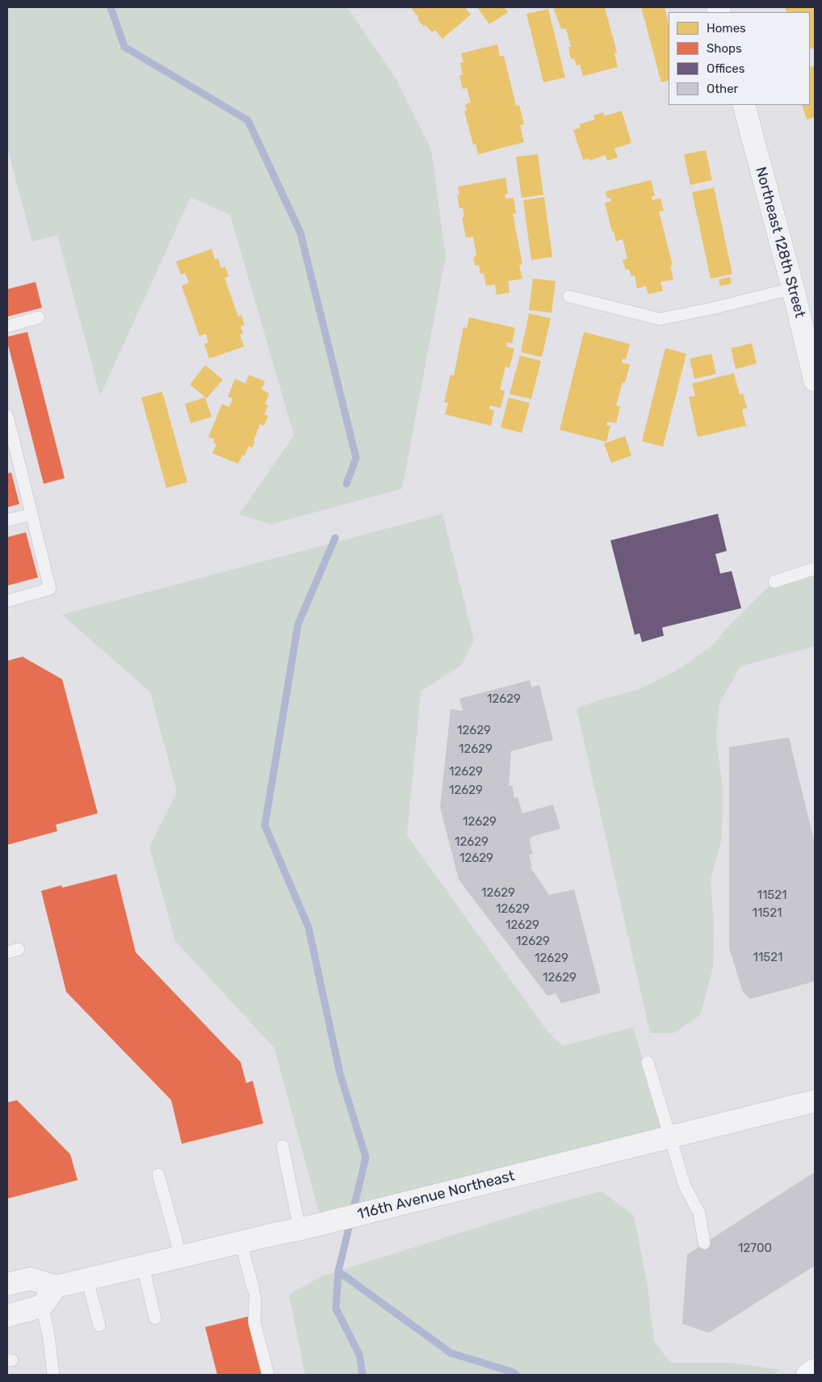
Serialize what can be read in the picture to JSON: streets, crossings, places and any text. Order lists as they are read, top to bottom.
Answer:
{
  "streets": {
    "street": ["Northeast 128th Street", "116th Avenue Northeast"]
  },
  "house_numbers": [
    "12629",
    "12629",
    "12629",
    "12629",
    "12629",
    "12629",
    "12629",
    "12629",
    "12629",
    "11521",
    "12629",
    "11521",
    "12629",
    "12629",
    "11521",
    "12629",
    "12629",
    "12700"
  ],
  "legend": [
    "Homes",
    "Shops",
    "Offices",
    "Other"
  ]
}
